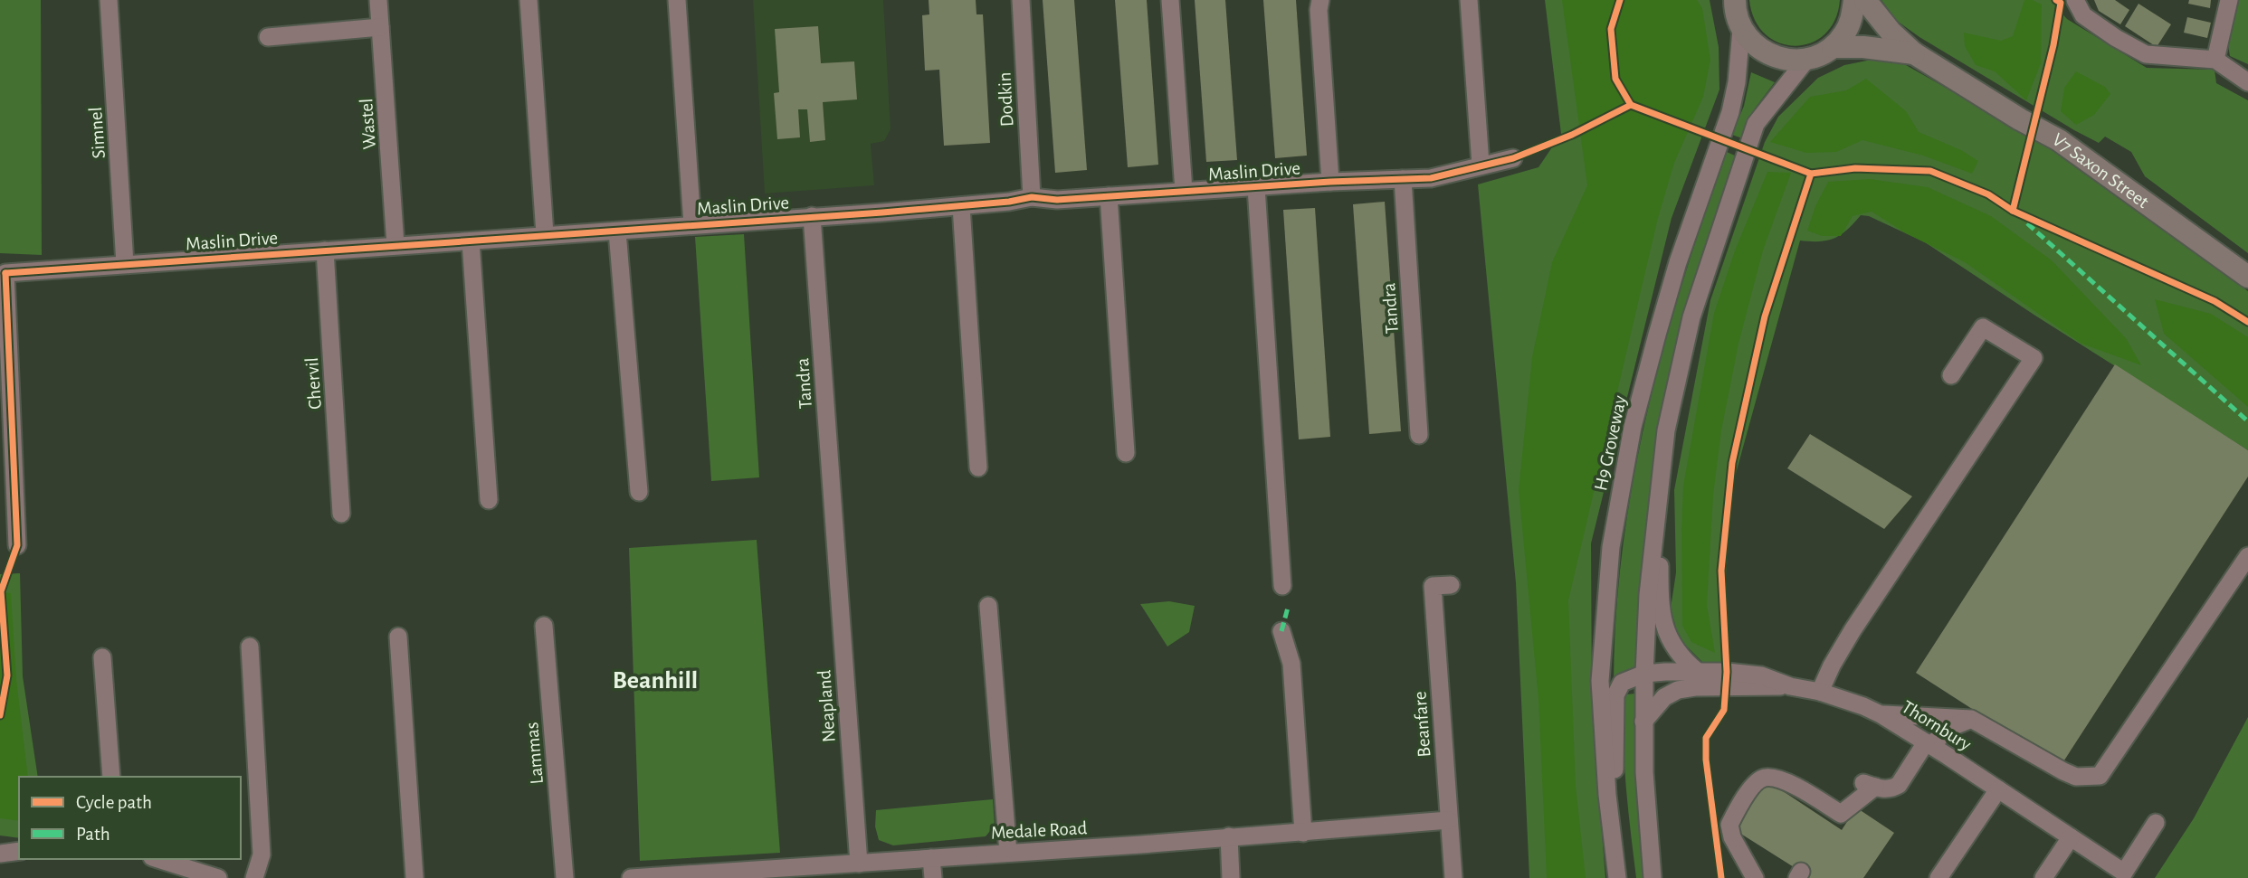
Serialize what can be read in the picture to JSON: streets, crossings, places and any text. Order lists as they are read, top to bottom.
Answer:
{
  "streets": {
    "main road": ["V7 Saxon Street"],
    "street": [
      "Dodkin",
      "Wastel",
      "Simnel",
      "Maslin Drive",
      "Tandra",
      "Chervil",
      "H9 Groveway",
      "Neapland",
      "Beanfare",
      "Thornbury",
      "Lammas",
      "Medale Road"
    ]
  },
  "crossings": [
    ["Dodkin", "Maslin Drive"],
    ["Wastel", "Maslin Drive"],
    ["Simnel", "Maslin Drive"],
    ["Maslin Drive", "Tandra"],
    ["Maslin Drive", "Chervil"],
    ["Tandra", "Neapland"],
    ["Neapland", "Medale Road"],
    ["Beanfare", "Medale Road"]
  ],
  "districts": ["Beanhill"],
  "legend": ["Cycle path", "Path"]
}
